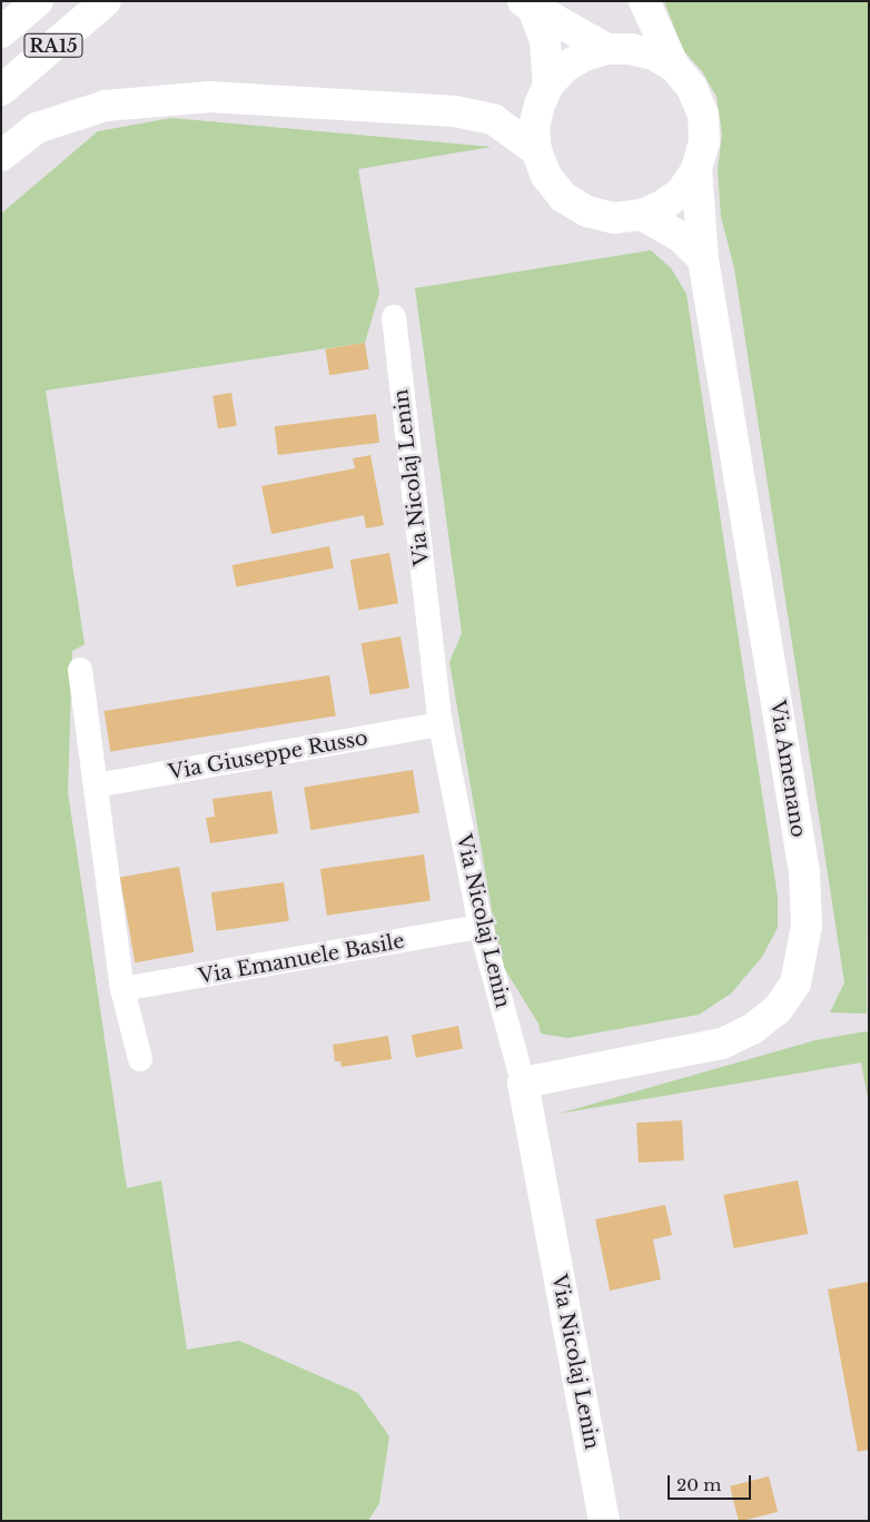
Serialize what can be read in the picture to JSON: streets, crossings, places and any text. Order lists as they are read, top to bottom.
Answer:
{
  "streets": {
    "main road": ["RA15", "Via Nicolaj Lenin", "Via Amenano"],
    "street": ["Via Giuseppe Russo", "Via Emanuele Basile"]
  },
  "crossings": [
    ["Via Nicolaj Lenin", "Via Giuseppe Russo"],
    ["Via Nicolaj Lenin", "Via Amenano"],
    ["Via Nicolaj Lenin", "Via Emanuele Basile"]
  ],
  "scale_bar": "20 m"
}
